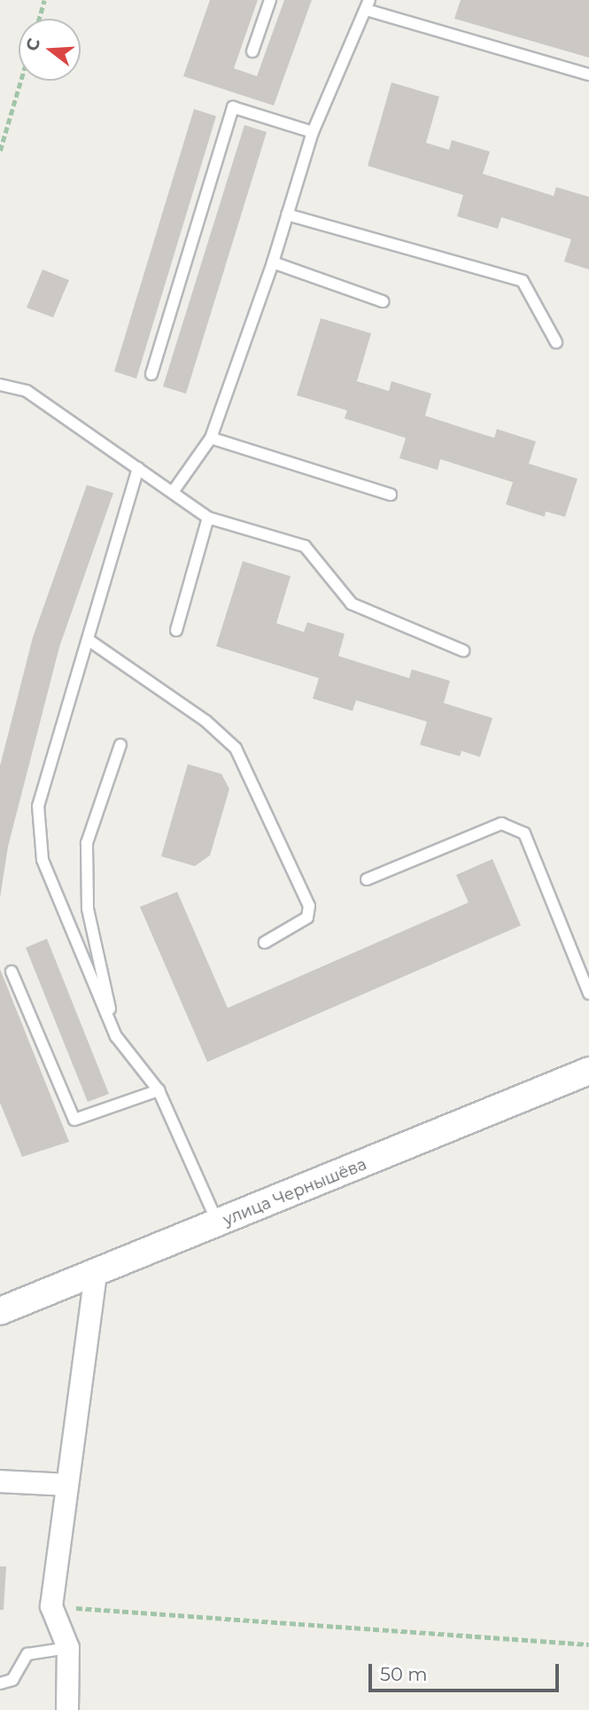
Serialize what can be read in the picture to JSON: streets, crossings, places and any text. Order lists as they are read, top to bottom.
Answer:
{
  "streets": {
    "street": ["улица Чернышёва"]
  },
  "scale_bar": "50 m",
  "north": "left"
}
